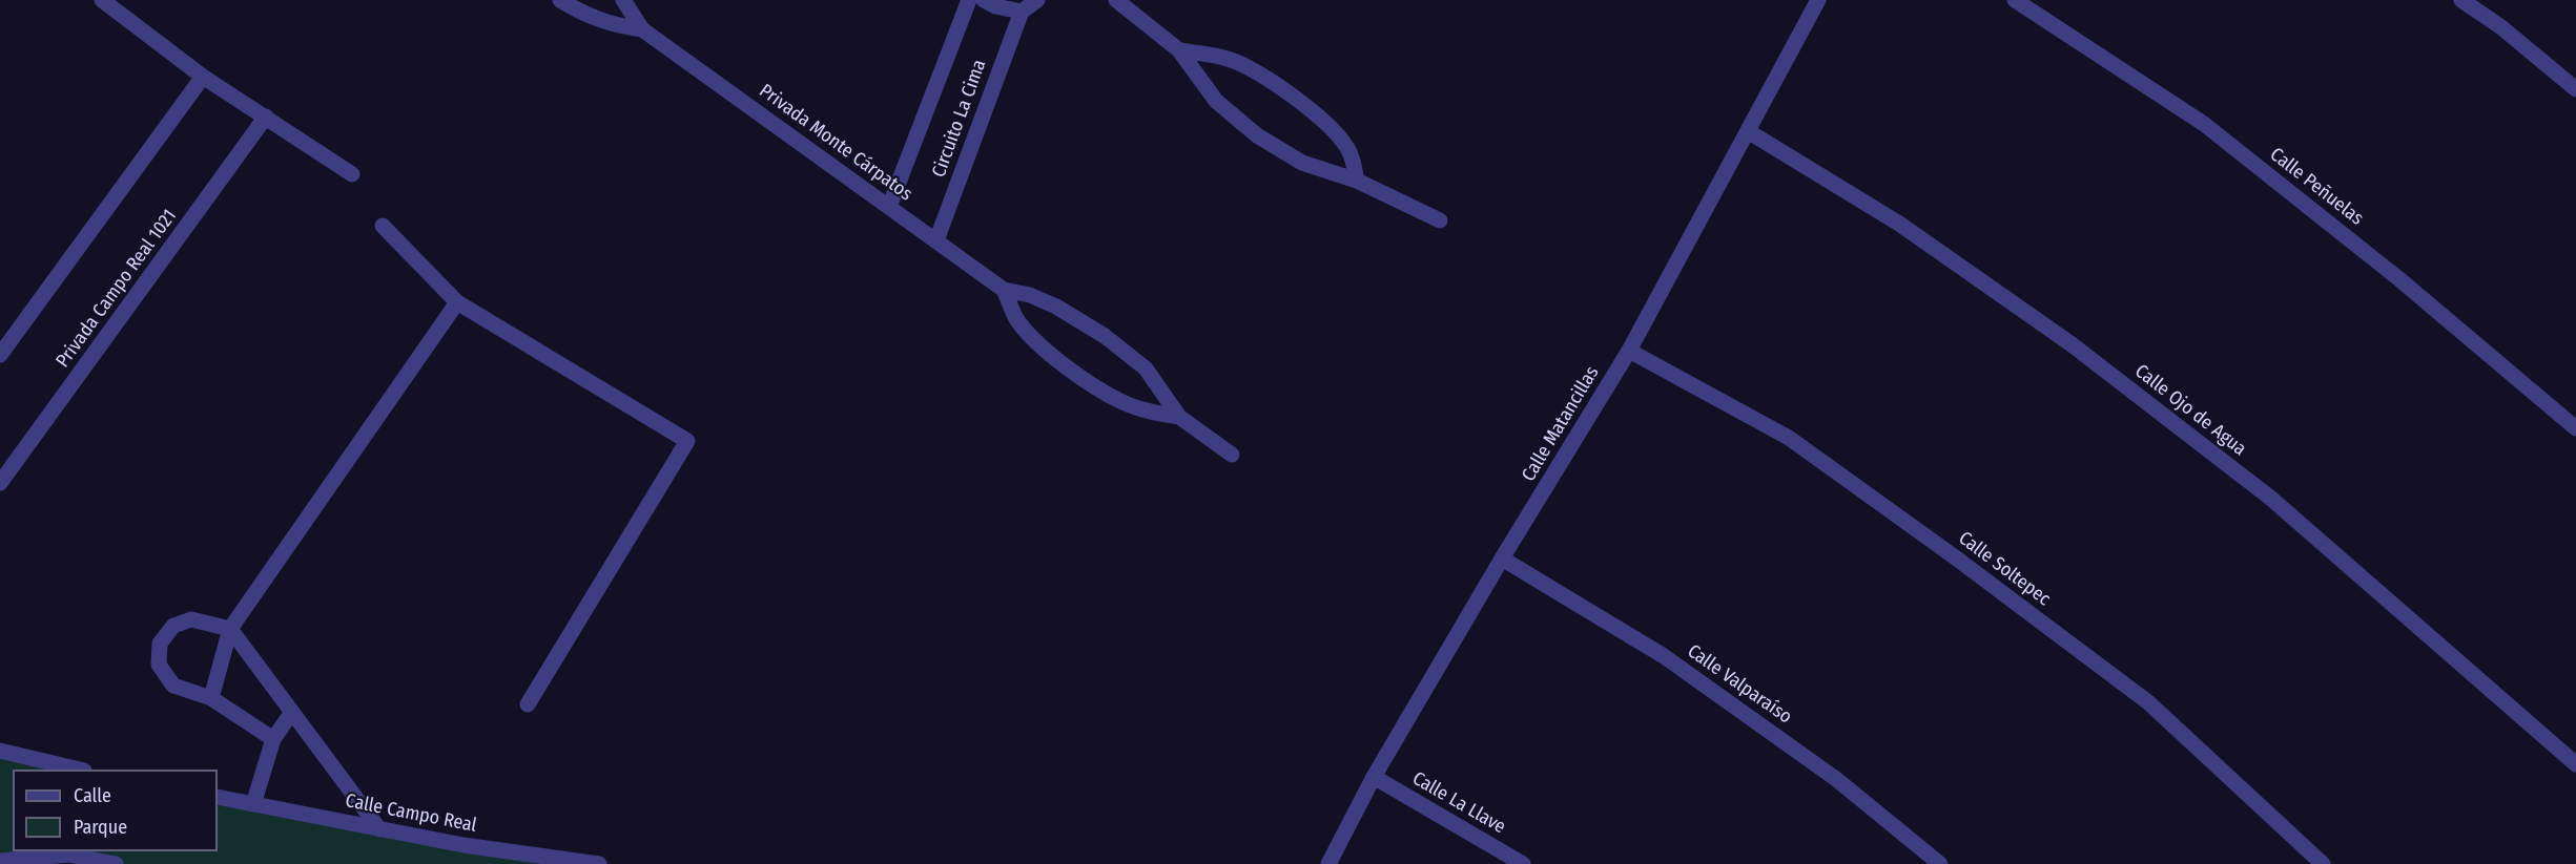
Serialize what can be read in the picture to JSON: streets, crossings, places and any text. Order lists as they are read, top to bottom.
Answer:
{
  "streets": {
    "street": [
      "Circuito La Cima",
      "Privada Monte Cárpatos",
      "Calle Peñuelas",
      "Privada Campo Real 1021",
      "Calle Ojo de Agua",
      "Calle Matancillas",
      "Calle Soltepec",
      "Calle Valparaíso",
      "Calle La Llave",
      "Calle Campo Real"
    ]
  },
  "crossings": [
    ["Circuito La Cima", "Privada Monte Cárpatos"],
    ["Calle Ojo de Agua", "Calle Matancillas"],
    ["Calle Matancillas", "Calle Soltepec"],
    ["Calle Matancillas", "Calle Valparaíso"],
    ["Calle Matancillas", "Calle La Llave"]
  ],
  "legend": ["Calle", "Parque"]
}
